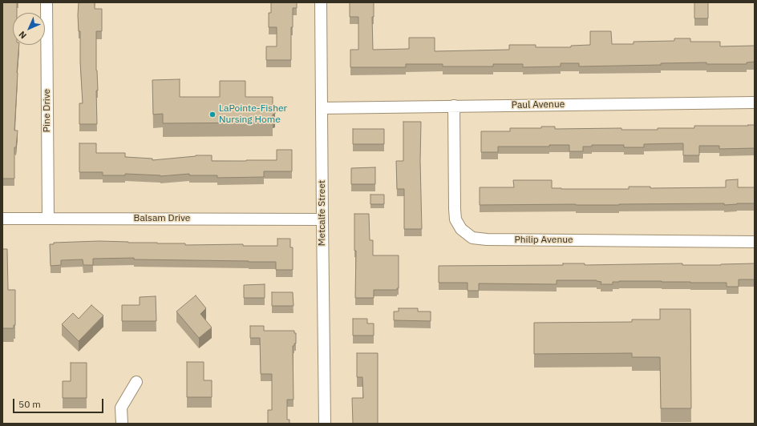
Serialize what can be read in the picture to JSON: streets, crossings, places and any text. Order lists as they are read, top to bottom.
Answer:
{
  "streets": {
    "street": [
      "Paul Avenue",
      "Pine Drive",
      "Metcalfe Street",
      "Balsam Drive",
      "Philip Avenue"
    ]
  },
  "crossings": [
    ["Paul Avenue", "Metcalfe Street"],
    ["Paul Avenue", "Philip Avenue"],
    ["Pine Drive", "Balsam Drive"],
    ["Metcalfe Street", "Balsam Drive"]
  ],
  "places": ["LaPointe-Fisher Nursing Home"],
  "scale_bar": "50 m",
  "north": "bottom left"
}
